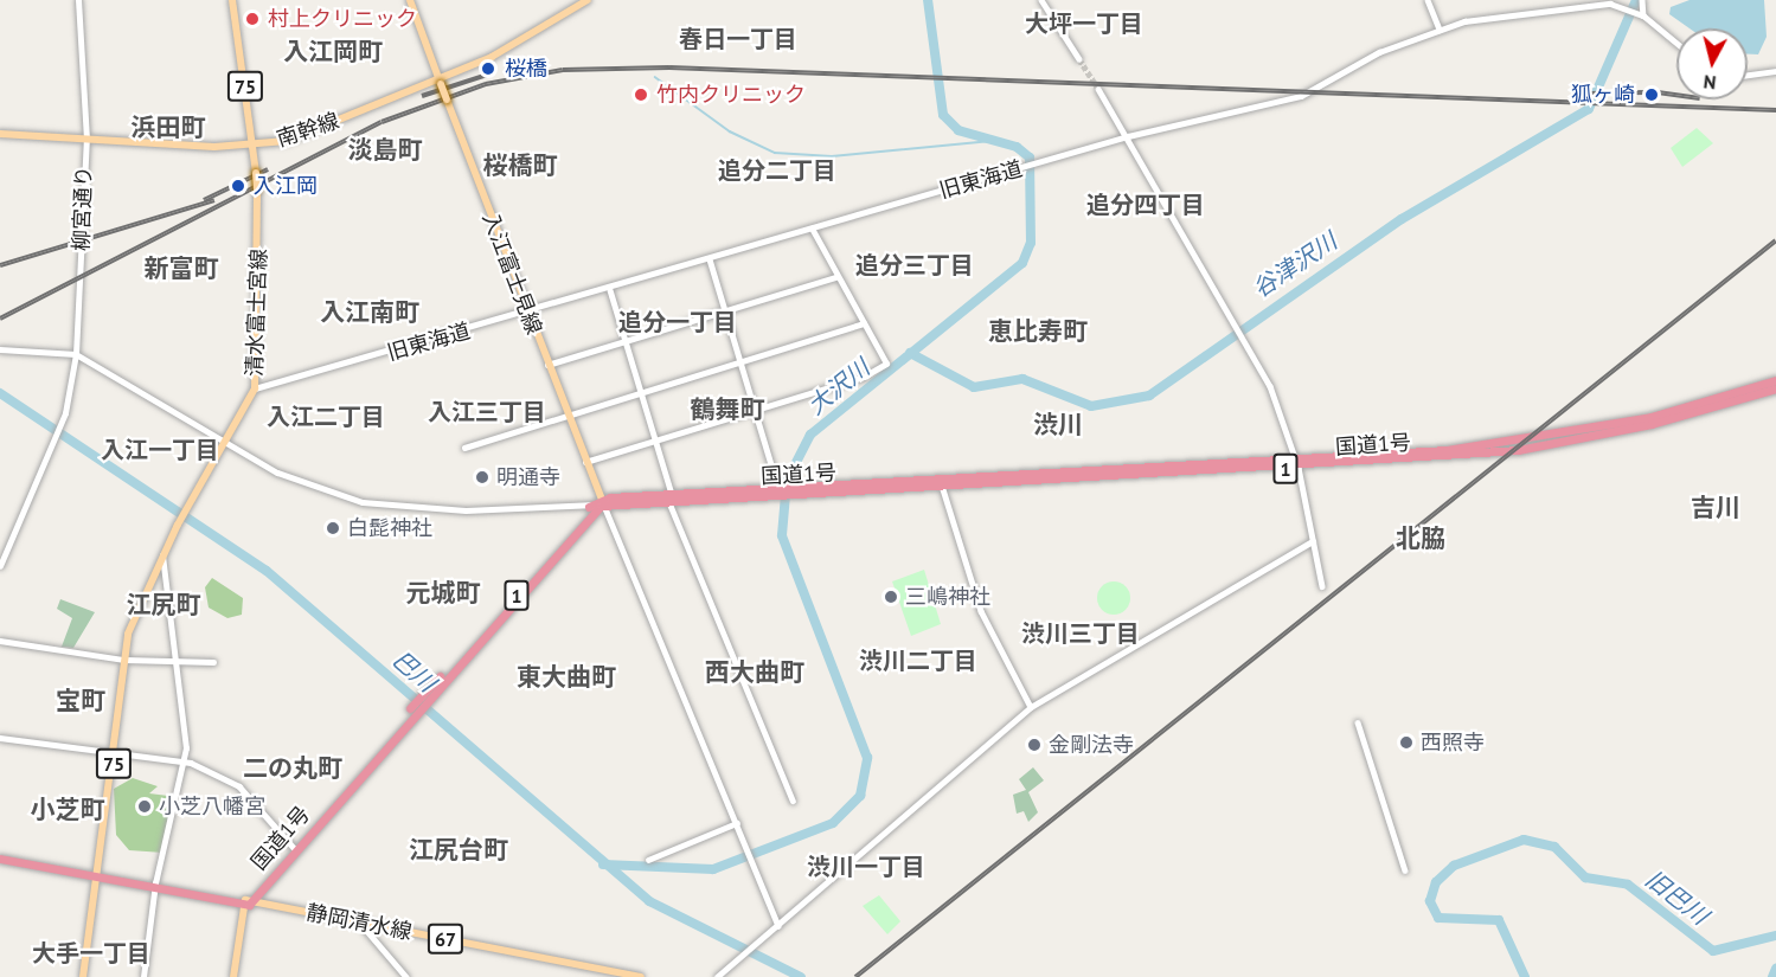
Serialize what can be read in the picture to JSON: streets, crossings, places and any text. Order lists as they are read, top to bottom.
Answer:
{
  "streets": {
    "highway": ["国道1号", "1"],
    "main road": [
      "75",
      "南幹線",
      "入江富士見線",
      "清水富士宮線",
      "静岡清水線",
      "67"
    ],
    "street": ["旧東海道", "柳宮通り"]
  },
  "crossings": [
    ["南幹線", "柳宮通り"],
    ["南幹線", "入江富士見線"],
    ["南幹線", "清水富士宮線"],
    ["旧東海道", "入江富士見線"],
    ["旧東海道", "清水富士宮線"],
    ["入江富士見線", "国道1号"],
    ["国道1号", "静岡清水線"]
  ],
  "districts": [
    "大坪一丁目",
    "春日一丁目",
    "入江岡町",
    "浜田町",
    "淡島町",
    "桜橋町",
    "追分二丁目",
    "追分四丁目",
    "追分三丁目",
    "新富町",
    "入江南町",
    "追分一丁目",
    "恵比寿町",
    "鶴舞町",
    "入江三丁目",
    "入江二丁目",
    "渋川",
    "入江一丁目",
    "吉川",
    "北脇",
    "元城町",
    "江尻町",
    "渋川三丁目",
    "渋川二丁目",
    "西大曲町",
    "東大曲町",
    "宝町",
    "二の丸町",
    "小芝町",
    "江尻台町",
    "渋川一丁目",
    "大手一丁目"
  ],
  "water": [
    "谷津沢川",
    "大沢川",
    "巴川",
    "旧巴川"
  ],
  "places": [
    "村上クリニック",
    "桜橋",
    "竹内クリニック",
    "狐ヶ崎",
    "入江岡",
    "明通寺",
    "白髭神社",
    "三嶋神社",
    "西照寺",
    "金剛法寺",
    "小芝八幡宮"
  ],
  "north": "bottom"
}
